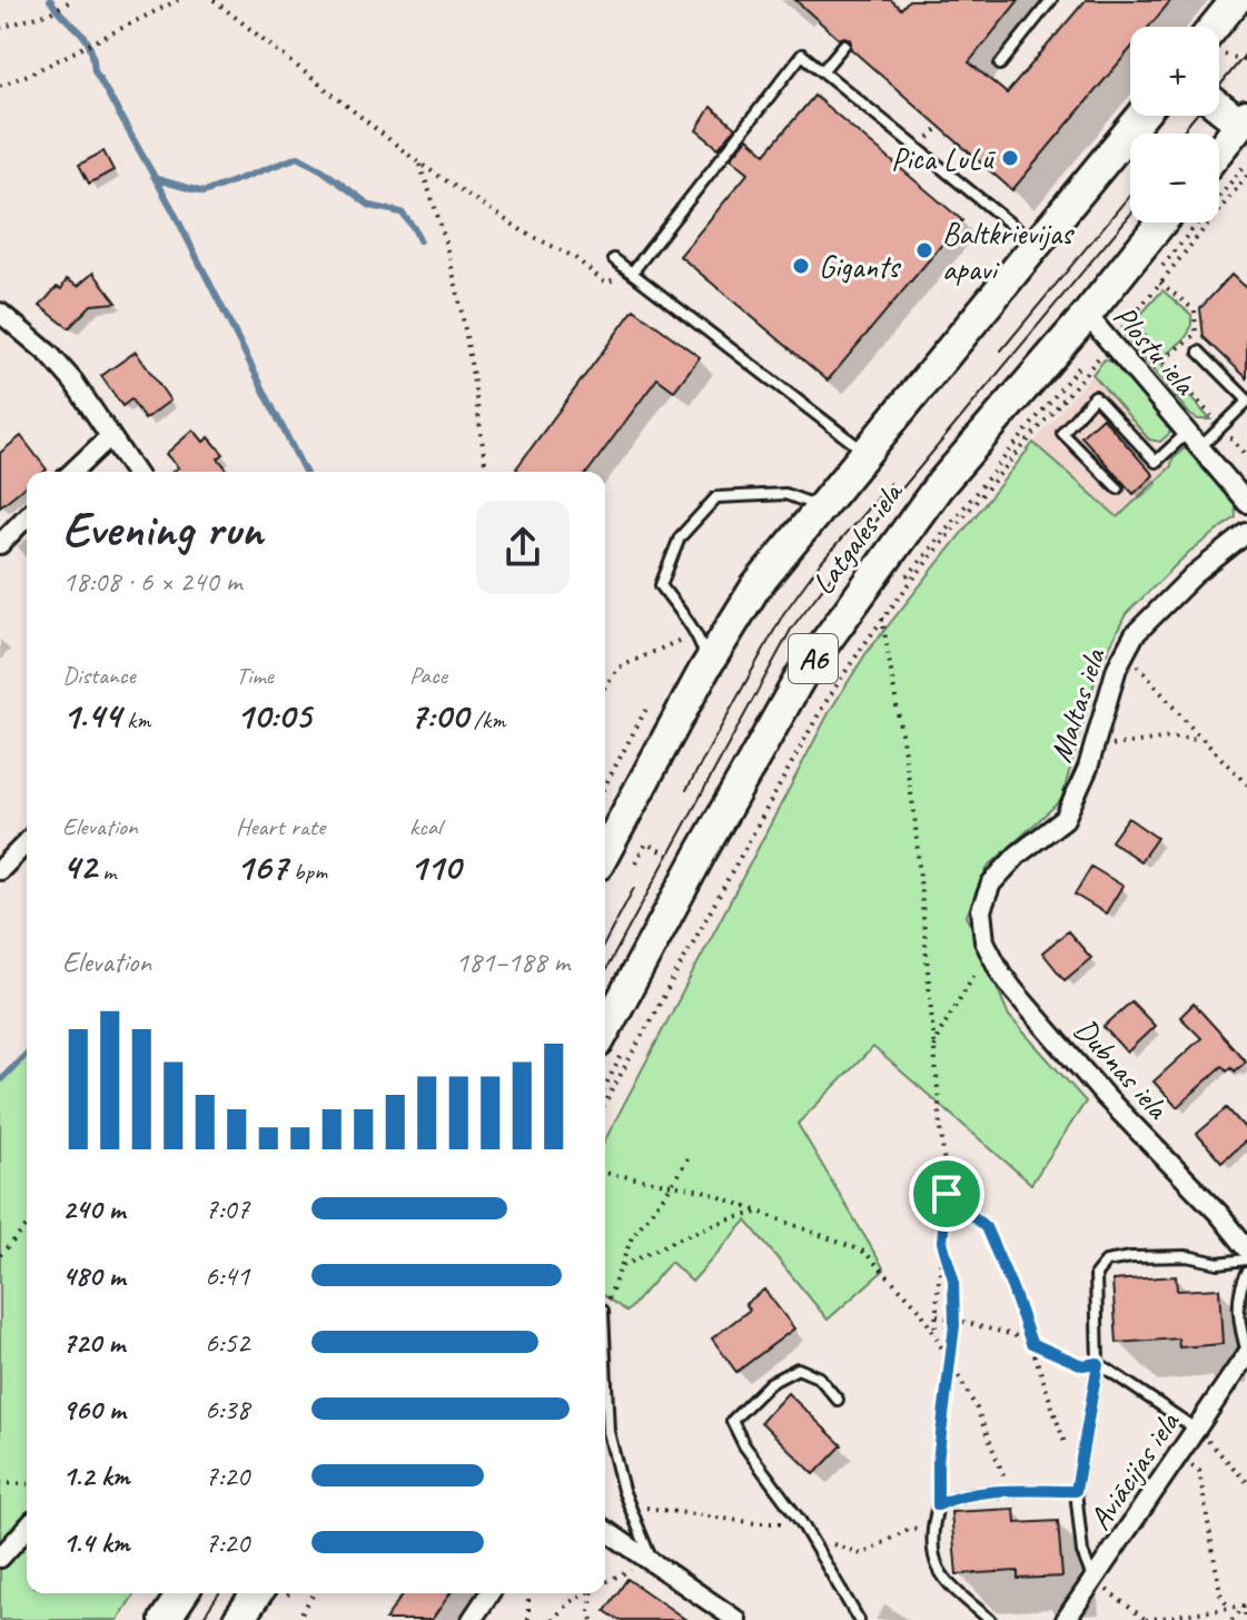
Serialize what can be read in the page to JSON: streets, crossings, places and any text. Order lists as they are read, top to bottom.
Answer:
{
  "streets": {
    "highway": ["Latgales iela", "A6"],
    "street": [
      "Plostu iela",
      "Maltas iela",
      "Dubnas iela",
      "Aviācijas iela"
    ]
  },
  "crossings": [
    ["Plostu iela", "Latgales iela"],
    ["Maltas iela", "Dubnas iela"]
  ],
  "places": ["Pica LuLū", "Baltkrievijas apavi", "Gigants"],
  "page": {
    "map_buttons": ["+", "−"],
    "heading": ["Evening run", "18:08 · 6 × 240 m"],
    "stats": [
      ["Distance", "1.44 km"],
      ["Time", "10:05"],
      ["Pace", "7:00 /km"],
      ["Elevation", "42 m"],
      ["Heart rate", "167 bpm"],
      ["kcal", "110"]
    ],
    "chart": ["Elevation", "181–188 m"],
    "list": [
      {
        "name": "240 m",
        "note": "7:07"
      },
      {
        "name": "480 m",
        "note": "6:41"
      },
      {
        "name": "720 m",
        "note": "6:52"
      },
      {
        "name": "960 m",
        "note": "6:38"
      },
      {
        "name": "1.2 km",
        "note": "7:20"
      },
      {
        "name": "1.4 km",
        "note": "7:20"
      }
    ]
  }
}
